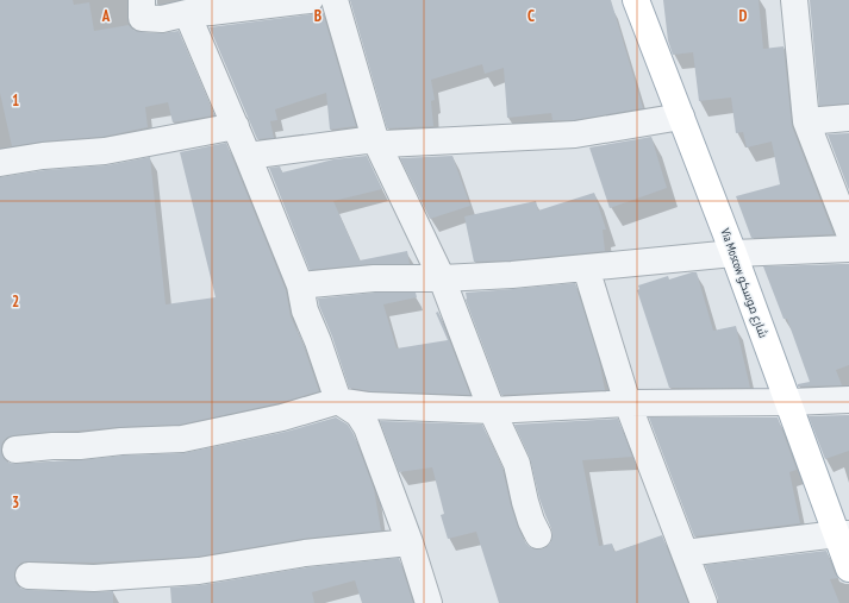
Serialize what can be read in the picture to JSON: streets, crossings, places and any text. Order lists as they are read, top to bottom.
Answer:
{
  "streets": {
    "main road": ["Via Moscow شارع موسكو"]
  },
  "grid": {
    "columns": [
      "A",
      "B",
      "C",
      "D"
    ],
    "rows": ["1", "2", "3"]
  }
}
